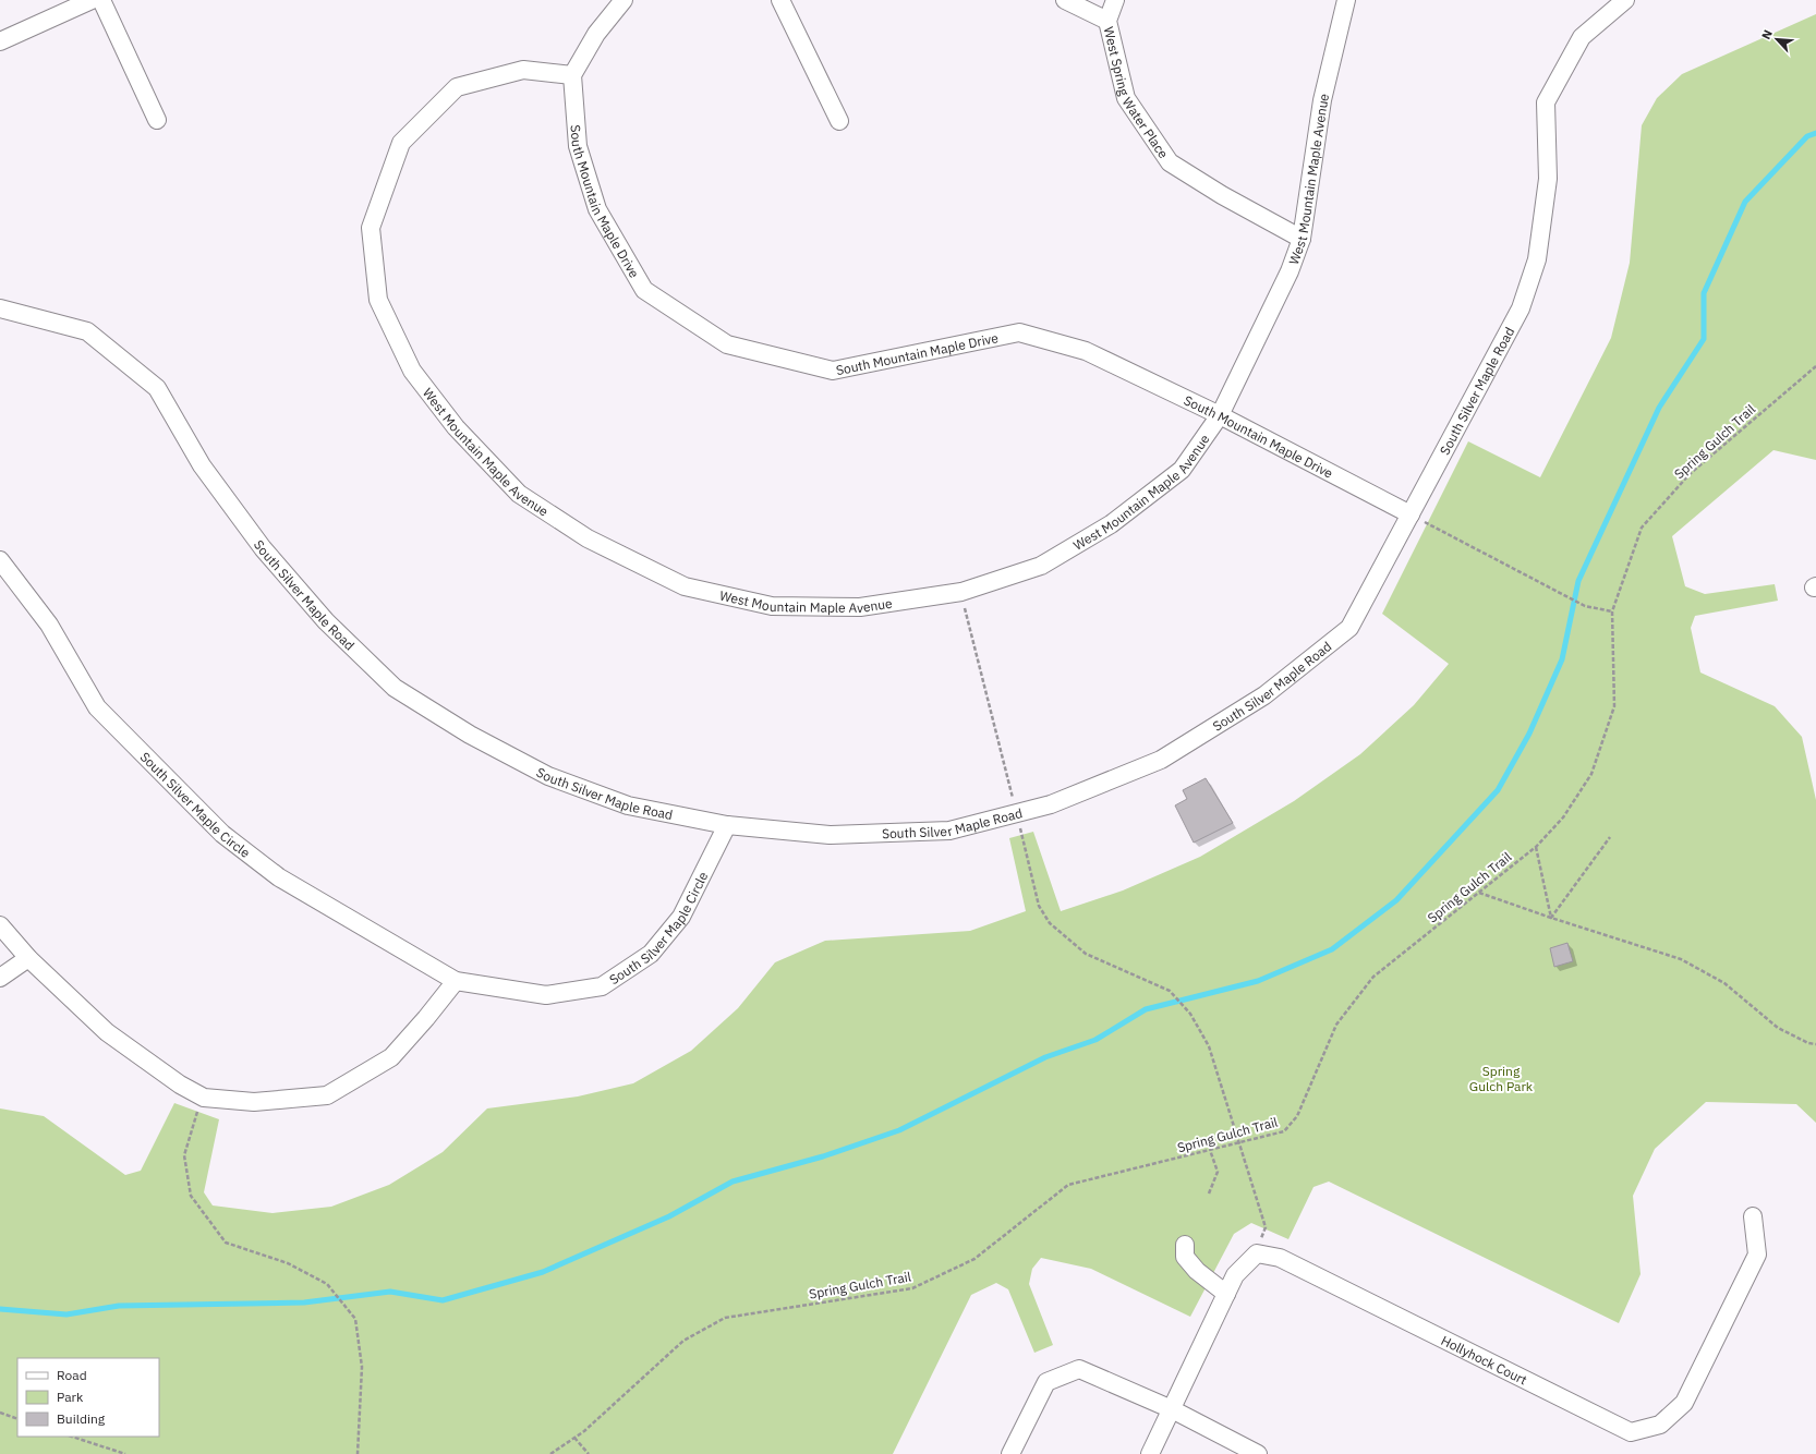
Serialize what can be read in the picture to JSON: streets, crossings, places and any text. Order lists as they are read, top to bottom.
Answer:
{
  "streets": {
    "street": [
      "West Spring Water Place",
      "West Mountain Maple Avenue",
      "South Mountain Maple Drive",
      "South Silver Maple Road",
      "South Silver Maple Circle",
      "Hollyhock Court"
    ],
    "path": ["Spring Gulch Trail"]
  },
  "crossings": [
    ["West Spring Water Place", "West Mountain Maple Avenue"],
    ["West Mountain Maple Avenue", "South Mountain Maple Drive"],
    ["South Mountain Maple Drive", "South Silver Maple Road"],
    ["South Silver Maple Road", "South Silver Maple Circle"]
  ],
  "parks": ["Spring Gulch Park"],
  "legend": ["Road", "Park", "Building"],
  "north": "top left"
}
